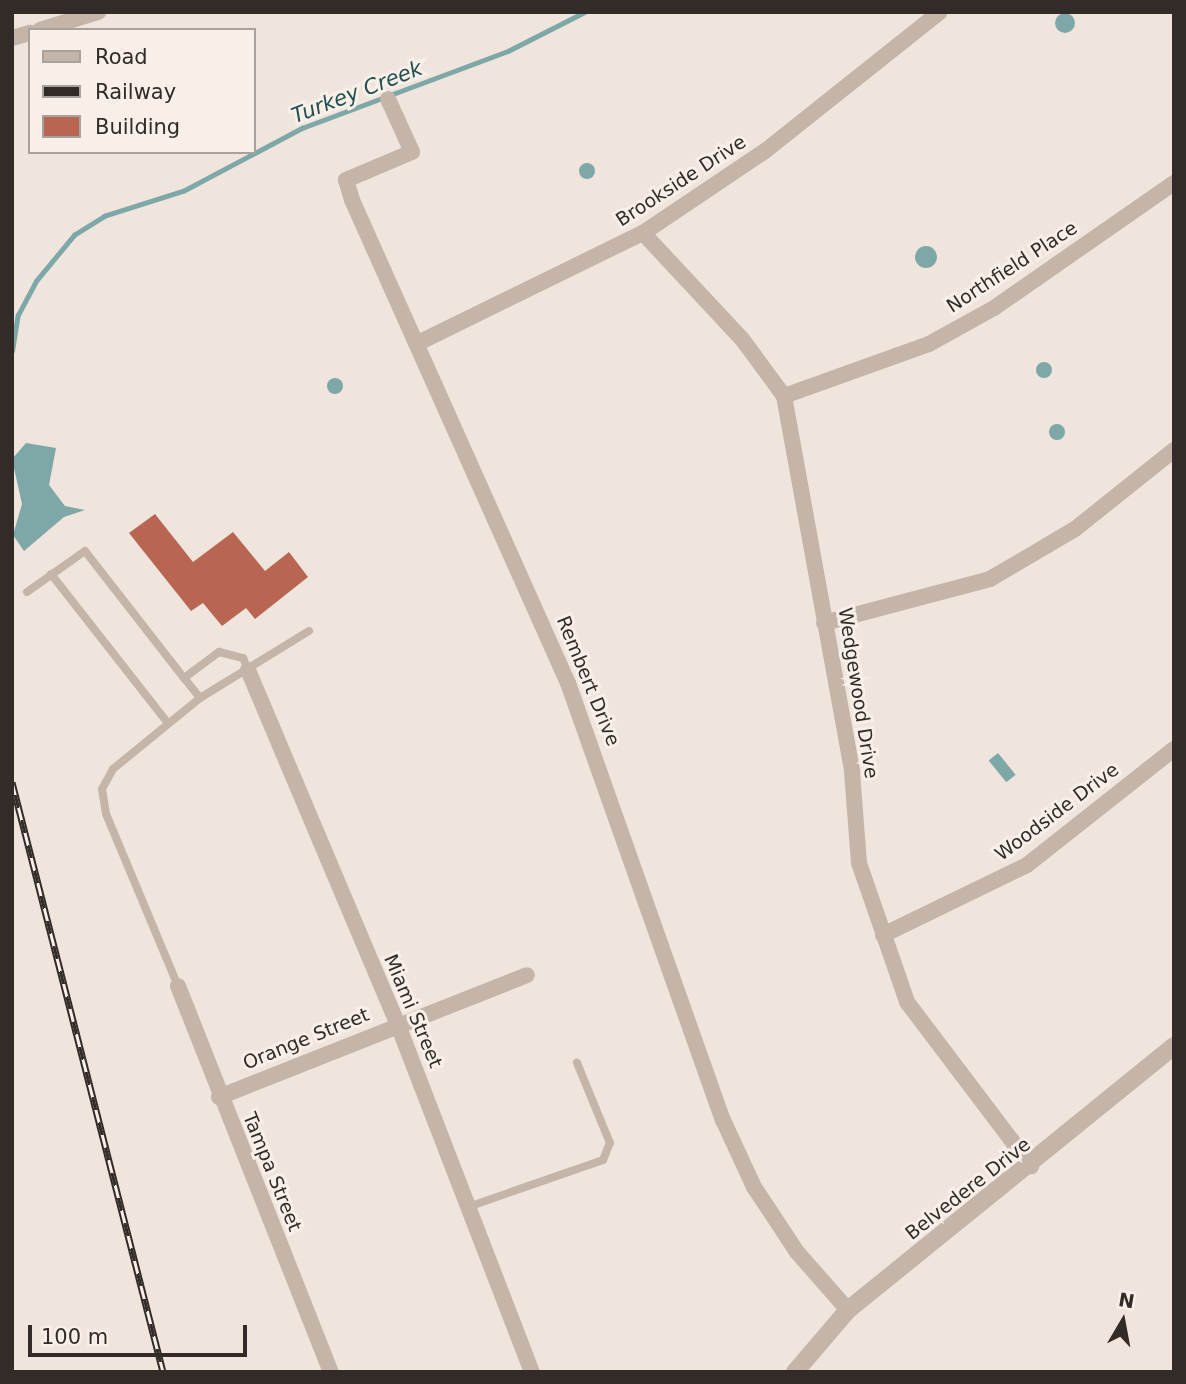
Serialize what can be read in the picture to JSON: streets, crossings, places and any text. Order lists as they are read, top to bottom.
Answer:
{
  "streets": {
    "street": [
      "Brookside Drive",
      "Northfield Place",
      "Rembert Drive",
      "Wedgewood Drive",
      "Woodside Drive",
      "Miami Street",
      "Orange Street",
      "Tampa Street",
      "Belvedere Drive"
    ]
  },
  "crossings": [
    ["Brookside Drive", "Rembert Drive"],
    ["Brookside Drive", "Wedgewood Drive"],
    ["Northfield Place", "Wedgewood Drive"],
    ["Rembert Drive", "Belvedere Drive"],
    ["Wedgewood Drive", "Woodside Drive"],
    ["Wedgewood Drive", "Belvedere Drive"],
    ["Miami Street", "Orange Street"],
    ["Orange Street", "Tampa Street"]
  ],
  "water": ["Turkey Creek"],
  "legend": ["Road", "Railway", "Building"],
  "scale_bar": "100 m",
  "north": "top"
}
